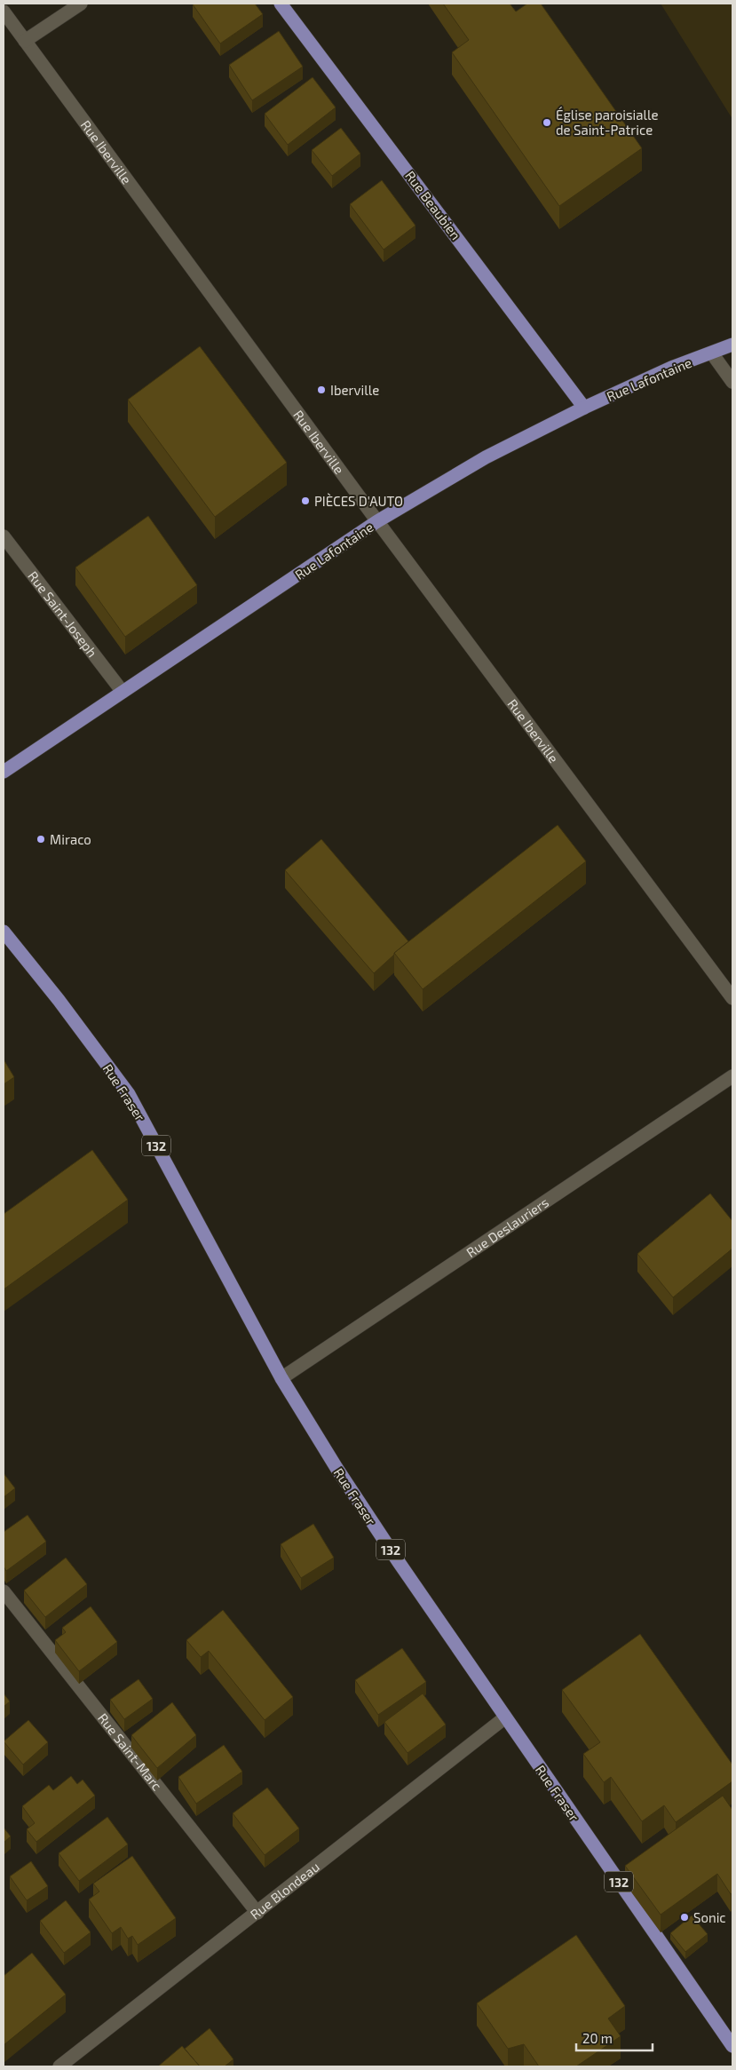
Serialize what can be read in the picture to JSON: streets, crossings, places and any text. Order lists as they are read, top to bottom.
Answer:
{
  "streets": {
    "main road": [
      "Rue Beaubien",
      "Rue Lafontaine",
      "Rue Fraser",
      "132"
    ],
    "street": [
      "Rue Iberville",
      "Rue Saint-Joseph",
      "Rue Deslauriers",
      "Rue Saint-Marc",
      "Rue Blondeau"
    ]
  },
  "crossings": [
    ["Rue Iberville", "Rue Lafontaine"],
    ["Rue Beaubien", "Rue Lafontaine"],
    ["Rue Lafontaine", "Rue Saint-Joseph"],
    ["Rue Fraser", "Rue Deslauriers"],
    ["Rue Fraser", "Rue Blondeau"],
    ["Rue Saint-Marc", "Rue Blondeau"]
  ],
  "places": [
    "Église paroisialle de Saint-Patrice",
    "Iberville",
    "PIÈCES D'AUTO",
    "Miraco",
    "Sonic"
  ],
  "scale_bar": "20 m"
}
